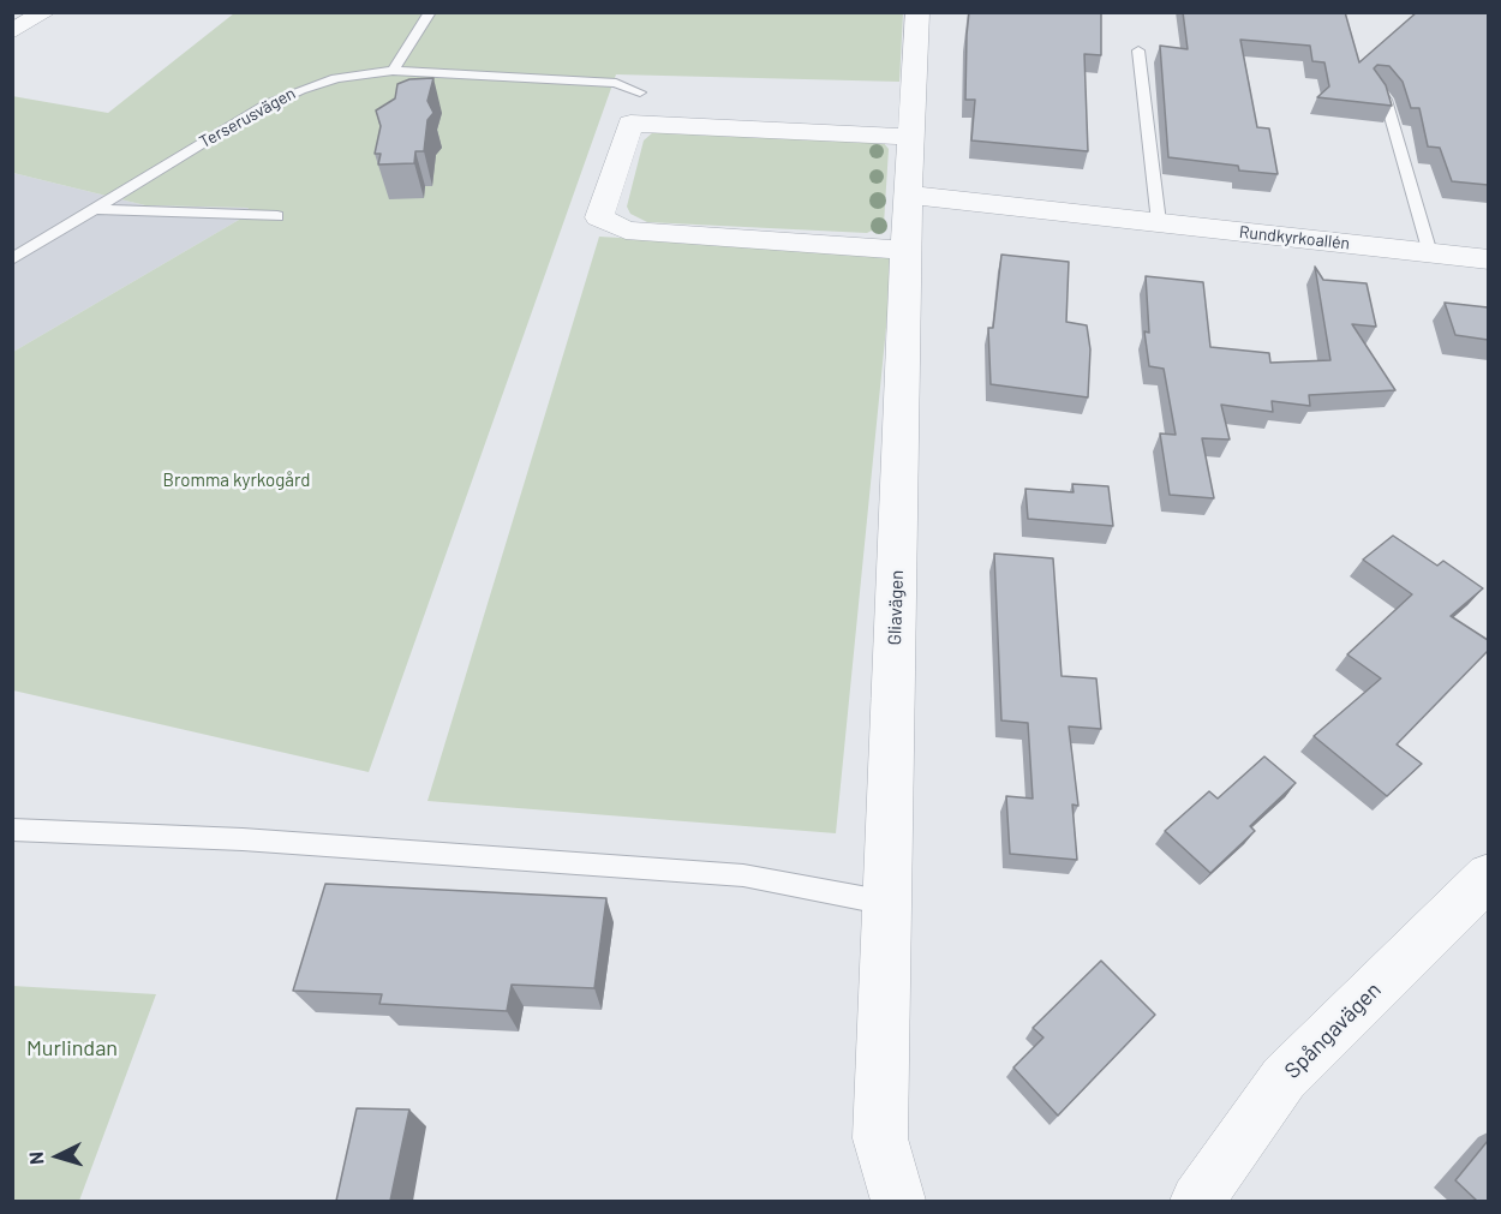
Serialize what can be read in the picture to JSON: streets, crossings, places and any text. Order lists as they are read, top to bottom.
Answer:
{
  "streets": {
    "street": ["Rundkyrkoallén", "Gliavägen", "Spångavägen"],
    "lane": ["Terserusvägen"]
  },
  "crossings": [
    ["Rundkyrkoallén", "Gliavägen"]
  ],
  "parks": ["Bromma kyrkogård", "Murlindan"],
  "north": "left"
}
